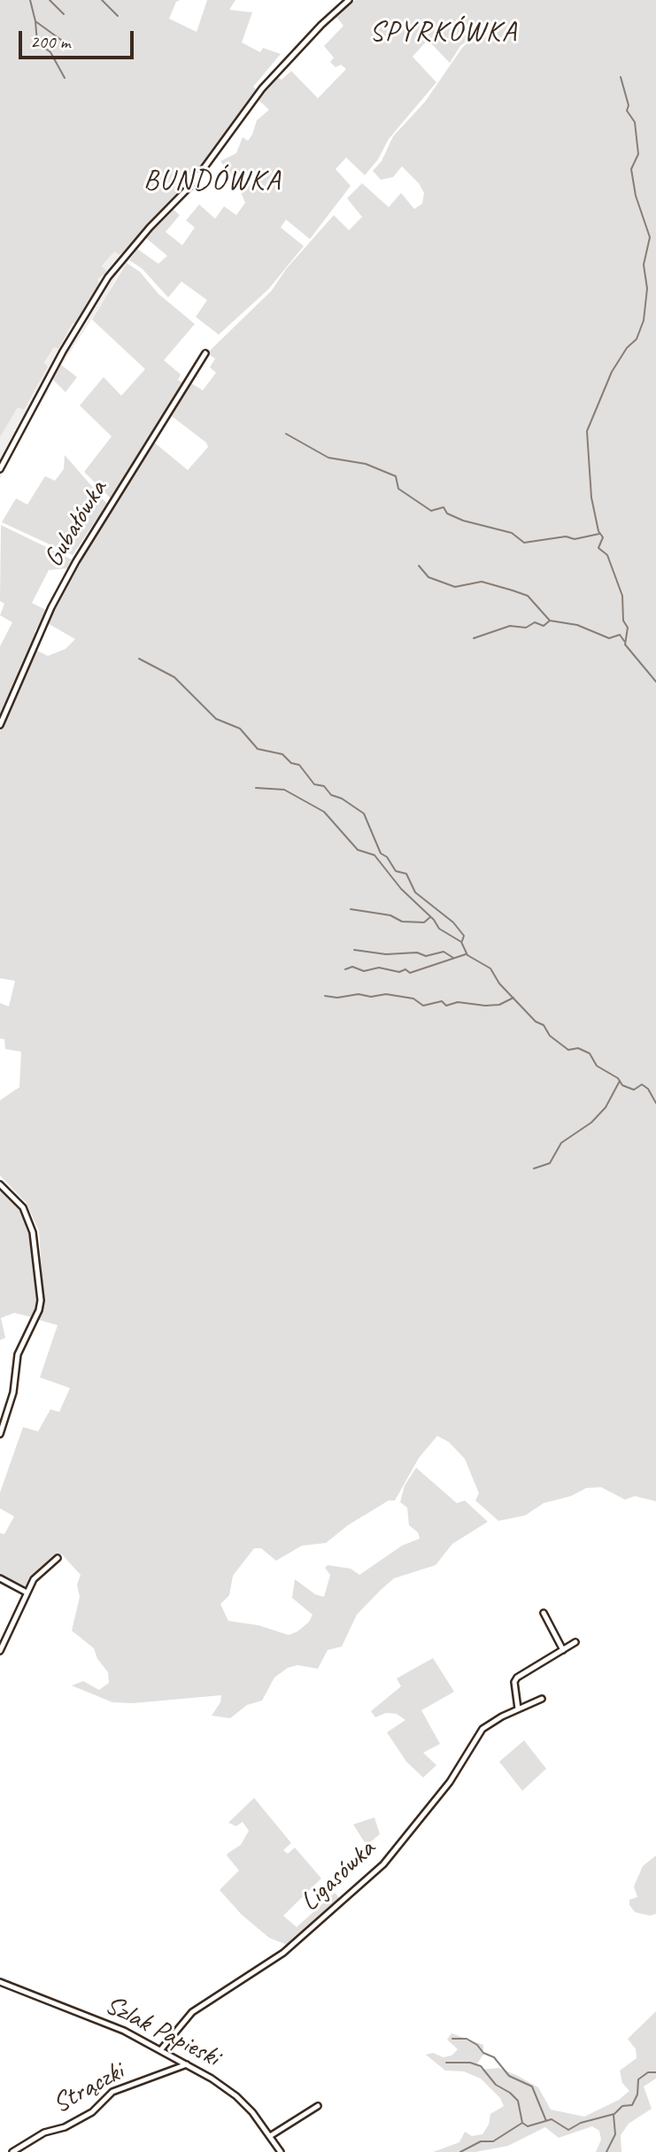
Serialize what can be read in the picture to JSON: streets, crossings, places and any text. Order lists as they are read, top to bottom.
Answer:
{
  "streets": {
    "street": [
      "Gubałówka",
      "Ligasówka",
      "Szlak Papieski",
      "Strączki"
    ]
  },
  "crossings": [
    ["Ligasówka", "Szlak Papieski"],
    ["Szlak Papieski", "Strączki"]
  ],
  "districts": ["SPYRKÓWKA", "BUNDÓWKA"],
  "scale_bar": "200 m"
}
